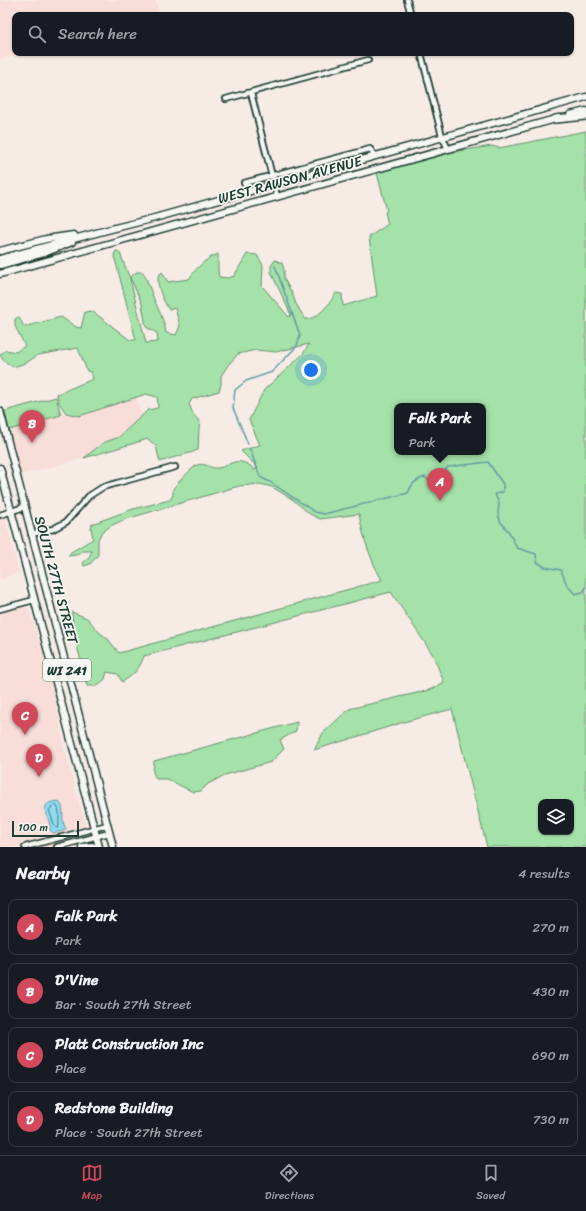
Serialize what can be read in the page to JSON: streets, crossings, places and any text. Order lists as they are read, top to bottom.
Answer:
{
  "streets": {
    "main road": ["WEST RAWSON AVENUE", "SOUTH 27TH STREET", "WI 241"]
  },
  "scale_bar": "100 m",
  "page": {
    "search": "Search here",
    "popup": ["Falk Park", "Park"],
    "pins": [
      "B",
      "A",
      "C",
      "D"
    ],
    "scale": "100 m",
    "heading": ["Nearby", "4 results"],
    "list": [
      {
        "mark": "A",
        "name": "Falk Park",
        "note": "Park",
        "value": "270 m"
      },
      {
        "mark": "B",
        "name": "D'Vine",
        "note": "Bar · South 27th Street",
        "value": "430 m"
      },
      {
        "mark": "C",
        "name": "Platt Construction Inc",
        "note": "Place",
        "value": "690 m"
      },
      {
        "mark": "D",
        "name": "Redstone Building",
        "note": "Place · South 27th Street",
        "value": "730 m"
      }
    ],
    "nav": ["Map", "Directions", "Saved"]
  }
}
